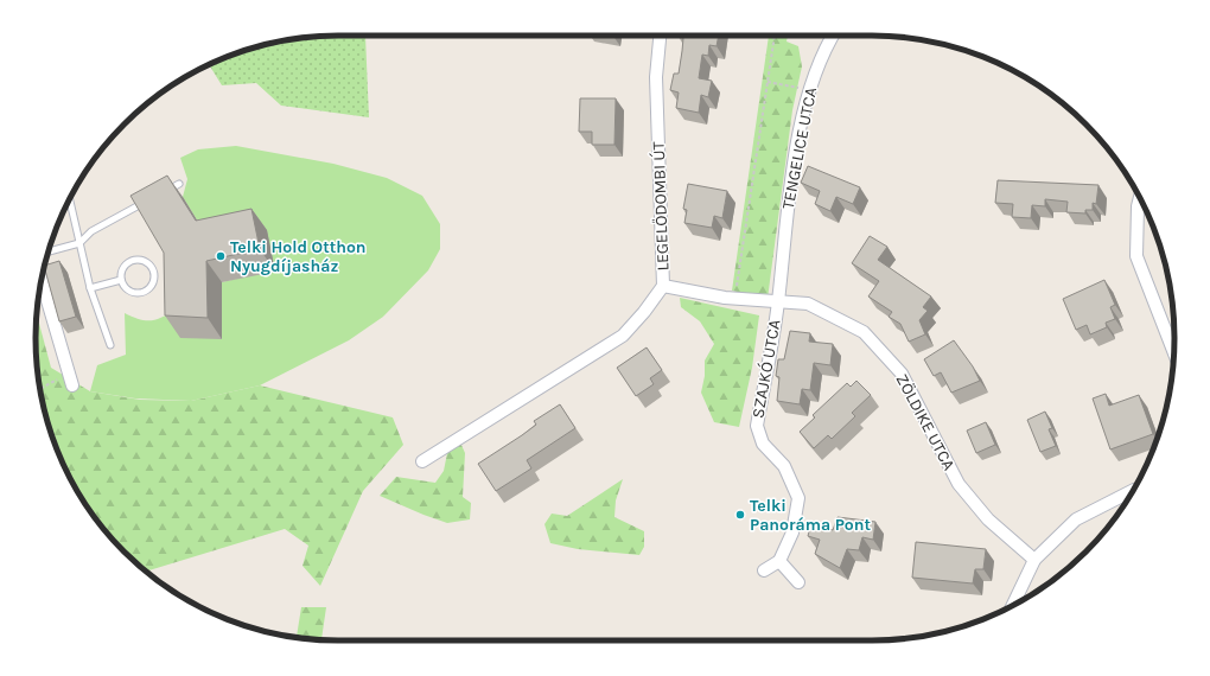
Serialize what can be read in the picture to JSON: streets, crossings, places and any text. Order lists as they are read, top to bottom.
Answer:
{
  "streets": {
    "street": [
      "TENGELICE UTCA",
      "LEGELŐDOMBI ÚT",
      "SZAJKÓ UTCA",
      "ZÖLDIKE UTCA"
    ]
  },
  "crossings": [
    ["TENGELICE UTCA", "SZAJKÓ UTCA"],
    ["TENGELICE UTCA", "ZÖLDIKE UTCA"],
    ["LEGELŐDOMBI ÚT", "ZÖLDIKE UTCA"],
    ["SZAJKÓ UTCA", "ZÖLDIKE UTCA"]
  ],
  "places": ["Telki Hold Otthon Nyugdíjasház", "Telki Panoráma Pont"]
}
